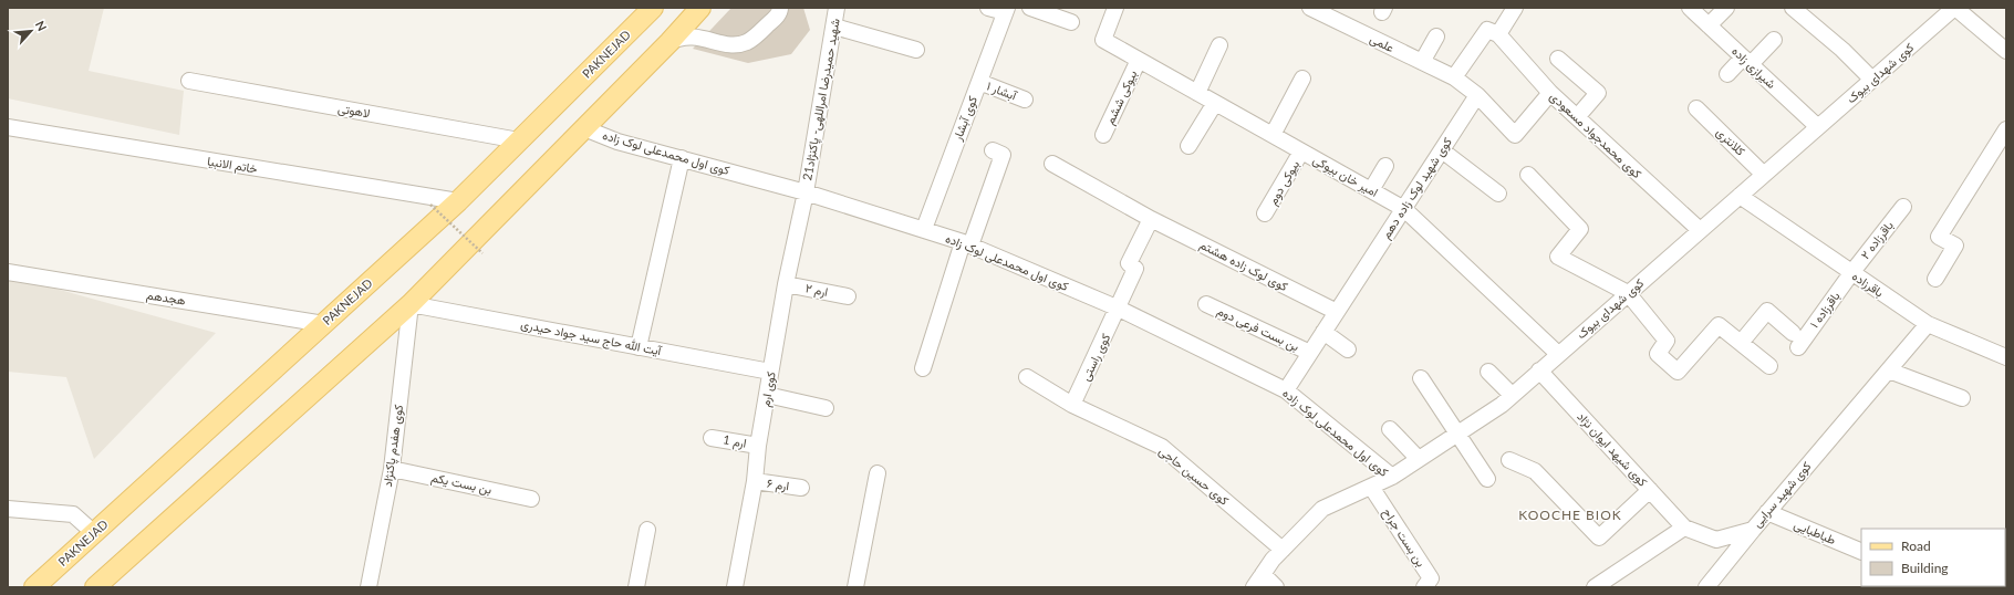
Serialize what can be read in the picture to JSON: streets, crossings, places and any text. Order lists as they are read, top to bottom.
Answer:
{
  "streets": {
    "main road": ["PAKNEJAD"],
    "street": [
      "علمی",
      "شیرازی زاده",
      "کوی شهدای بیوک",
      "آبشار ۱",
      "بیوکی ششم",
      "شهید حمیدرضا امراللهی- پاکنژاد21",
      "لاهوتی",
      "کوی آبشار",
      "کوی محمدجواد مسعودی",
      "کلانتری",
      "کوی اول محمدعلی لوک زاده",
      "خاتم الانبیا",
      "امیر خان بیوکی",
      "بیوکی دوم",
      "کوی شهید لوک زاده دهم",
      "باقرزاده ۲",
      "کوی لوک زاده هشتم",
      "باقرزاده",
      "ارم ۲",
      "هجدهم",
      "باقرزاده ۱",
      "بن بست فرعی دوم",
      "آیت الله حاج سید جواد حیدری",
      "کوی راستی",
      "کوی ارم",
      "ارم 1",
      "کوی هفدم پاکنژاد",
      "کوی شیهد ایوان نژاد",
      "کوی حسین حاجی",
      "بن بست یکم",
      "ارم ۶",
      "کوی شهید سرایی",
      "طباطبایی",
      "بن بست جراح"
    ]
  },
  "crossings": [
    ["PAKNEJAD", "لاهوتی"],
    ["PAKNEJAD", "خاتم الانبیا"],
    ["PAKNEJAD", "هجدهم"],
    ["شیرازی زاده", "کوی شهدای بیوک"],
    ["کوی شهدای بیوک", "کوی محمدجواد مسعودی"],
    ["کوی شهدای بیوک", "کلانتری"],
    ["کوی شهدای بیوک", "کوی اول محمدعلی لوک زاده"],
    ["کوی شهدای بیوک", "امیر خان بیوکی"],
    ["کوی شهدای بیوک", "باقرزاده"],
    ["کوی شهدای بیوک", "کوی شیهد ایوان نژاد"],
    ["کوی شهدای بیوک", "کوی حسین حاجی"],
    ["کوی شهدای بیوک", "بن بست جراح"],
    ["آبشار ۱", "کوی آبشار"],
    ["بیوکی ششم", "امیر خان بیوکی"],
    ["شهید حمیدرضا امراللهی- پاکنژاد21", "کوی اول محمدعلی لوک زاده"],
    ["شهید حمیدرضا امراللهی- پاکنژاد21", "کوی ارم"],
    ["کوی آبشار", "کوی اول محمدعلی لوک زاده"],
    ["کوی اول محمدعلی لوک زاده", "کوی شهید لوک زاده دهم"],
    ["کوی اول محمدعلی لوک زاده", "کوی راستی"],
    ["کوی اول محمدعلی لوک زاده", "کوی ارم"],
    ["امیر خان بیوکی", "بیوکی دوم"],
    ["امیر خان بیوکی", "کوی شهید لوک زاده دهم"],
    ["کوی شهید لوک زاده دهم", "کوی لوک زاده هشتم"],
    ["کوی شهید لوک زاده دهم", "بن بست فرعی دوم"],
    ["باقرزاده ۲", "باقرزاده"],
    ["باقرزاده ۲", "باقرزاده ۱"],
    ["باقرزاده", "باقرزاده ۱"],
    ["باقرزاده", "کوی شهید سرایی"],
    ["ارم ۲", "کوی ارم"],
    ["آیت الله حاج سید جواد حیدری", "کوی ارم"],
    ["آیت الله حاج سید جواد حیدری", "کوی هفدم پاکنژاد"],
    ["کوی راستی", "کوی حسین حاجی"],
    ["کوی ارم", "ارم 1"],
    ["کوی ارم", "ارم ۶"],
    ["کوی هفدم پاکنژاد", "بن بست یکم"],
    ["کوی شیهد ایوان نژاد", "کوی شهید سرایی"],
    ["کوی شهید سرایی", "طباطبایی"]
  ],
  "districts": ["KOOCHE BIOK"],
  "legend": ["Road", "Building"],
  "north": "top right"
}
